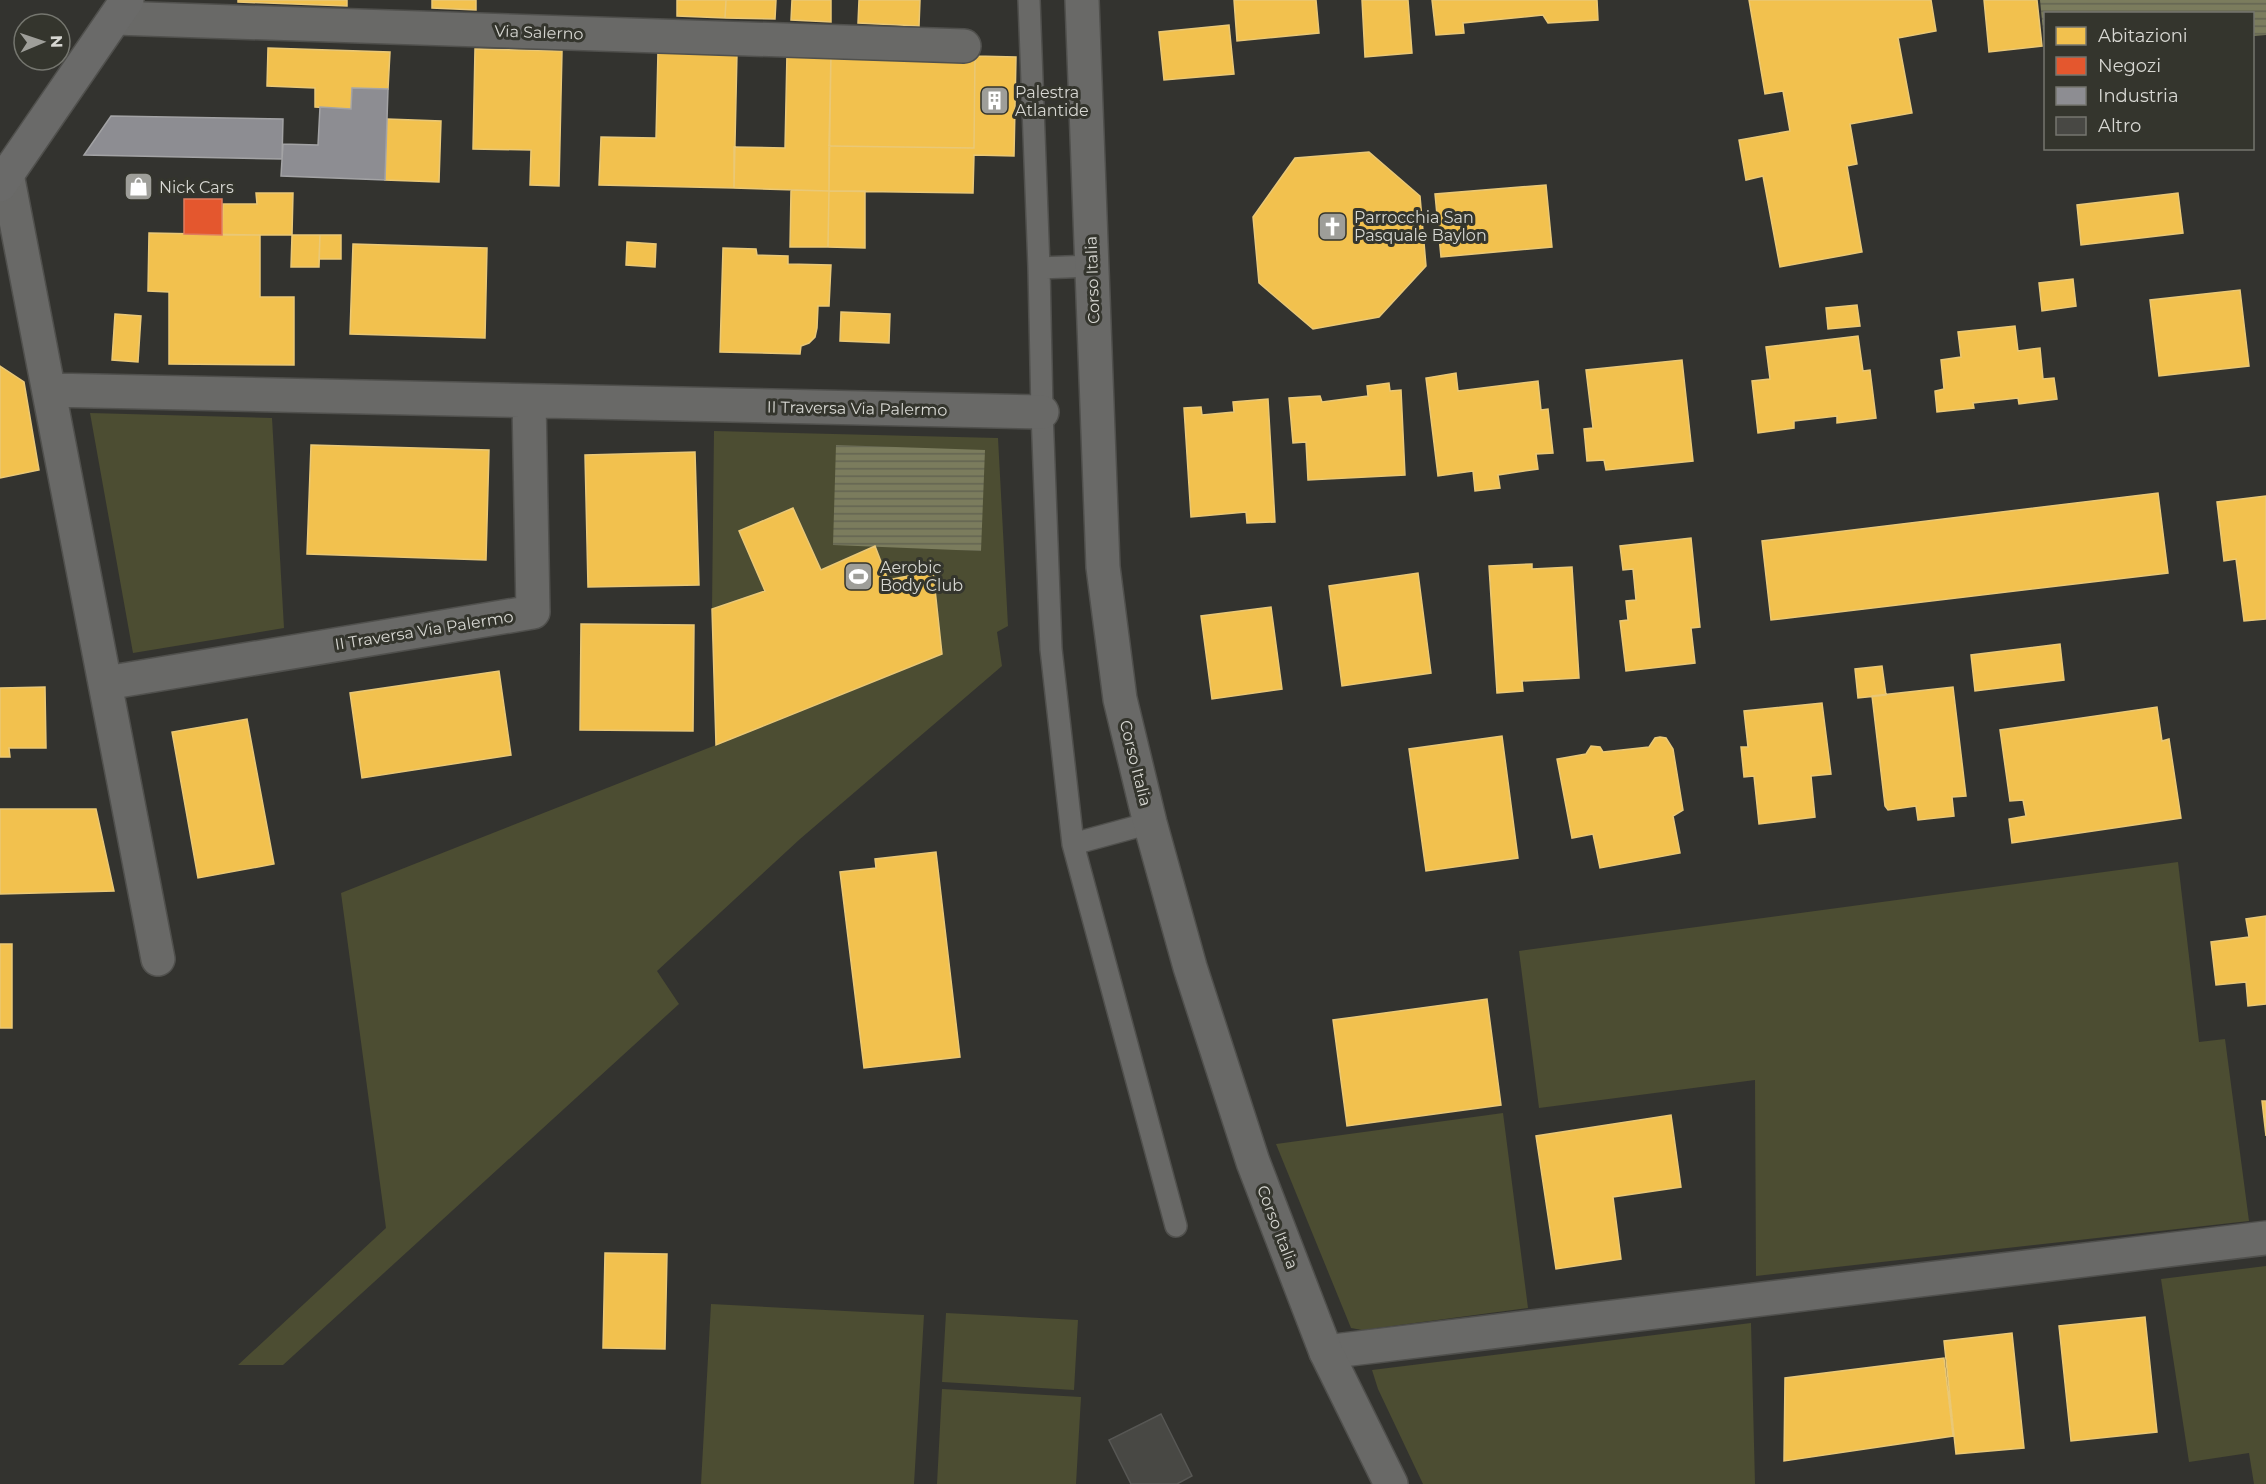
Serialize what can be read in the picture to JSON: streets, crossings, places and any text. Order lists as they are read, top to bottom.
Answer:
{
  "streets": {
    "street": ["Via Salerno", "Corso Italia", "II Traversa Via Palermo"]
  },
  "places": {
    "building": ["Palestra Atlantide"],
    "shop": ["Nick Cars"],
    "church": ["Parrocchia San Pasquale Baylon"],
    "sports": ["Aerobic Body Club"]
  },
  "legend": [
    "Abitazioni",
    "Negozi",
    "Industria",
    "Altro"
  ],
  "north": "right"
}
